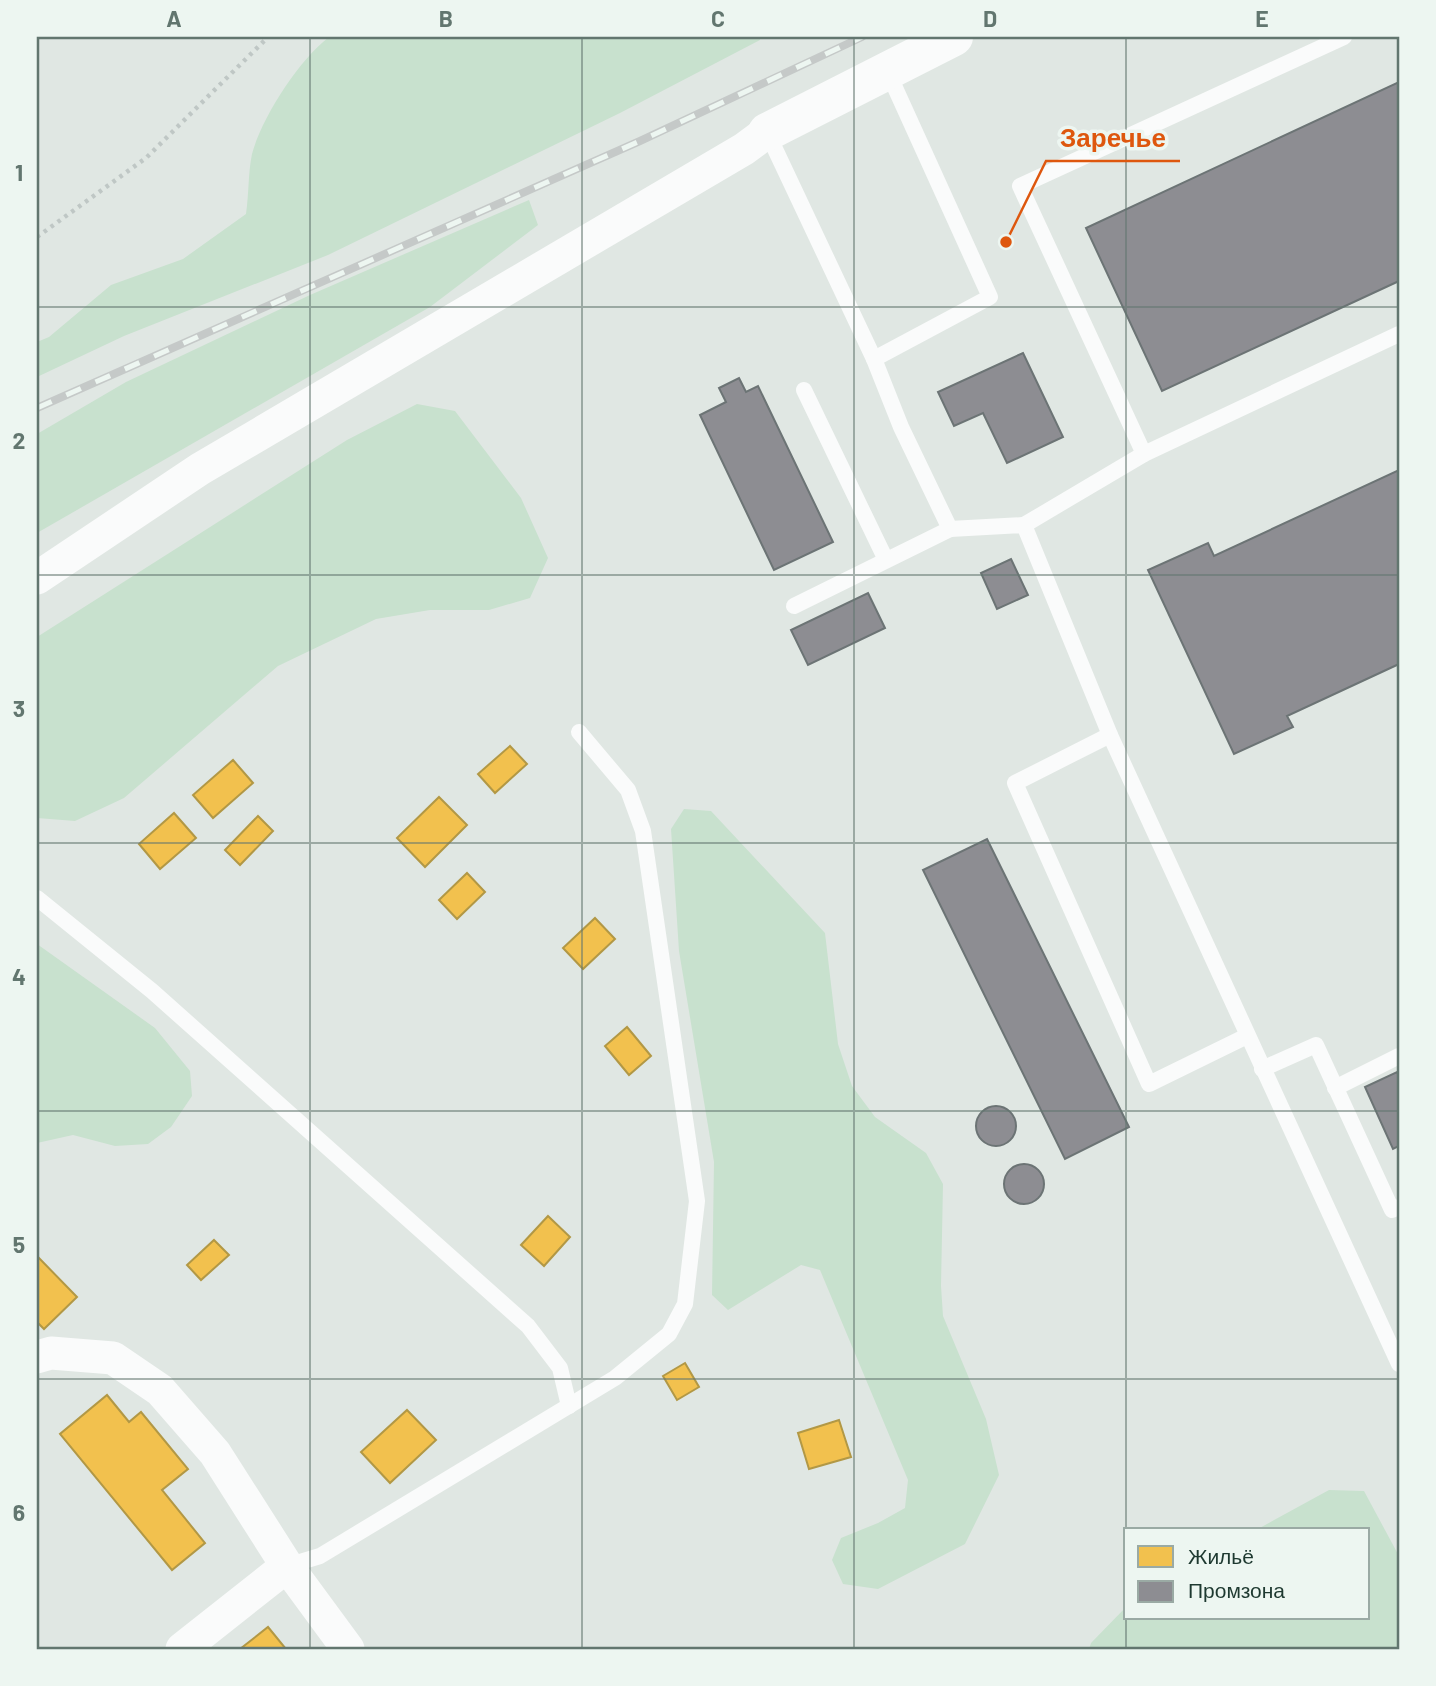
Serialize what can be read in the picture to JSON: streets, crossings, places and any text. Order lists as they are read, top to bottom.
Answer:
{
  "places": ["Заречье"],
  "legend": ["Жильё", "Промзона"],
  "grid": {
    "columns": [
      "A",
      "B",
      "C",
      "D",
      "E"
    ],
    "rows": [
      "1",
      "2",
      "3",
      "4",
      "5",
      "6"
    ]
  }
}
